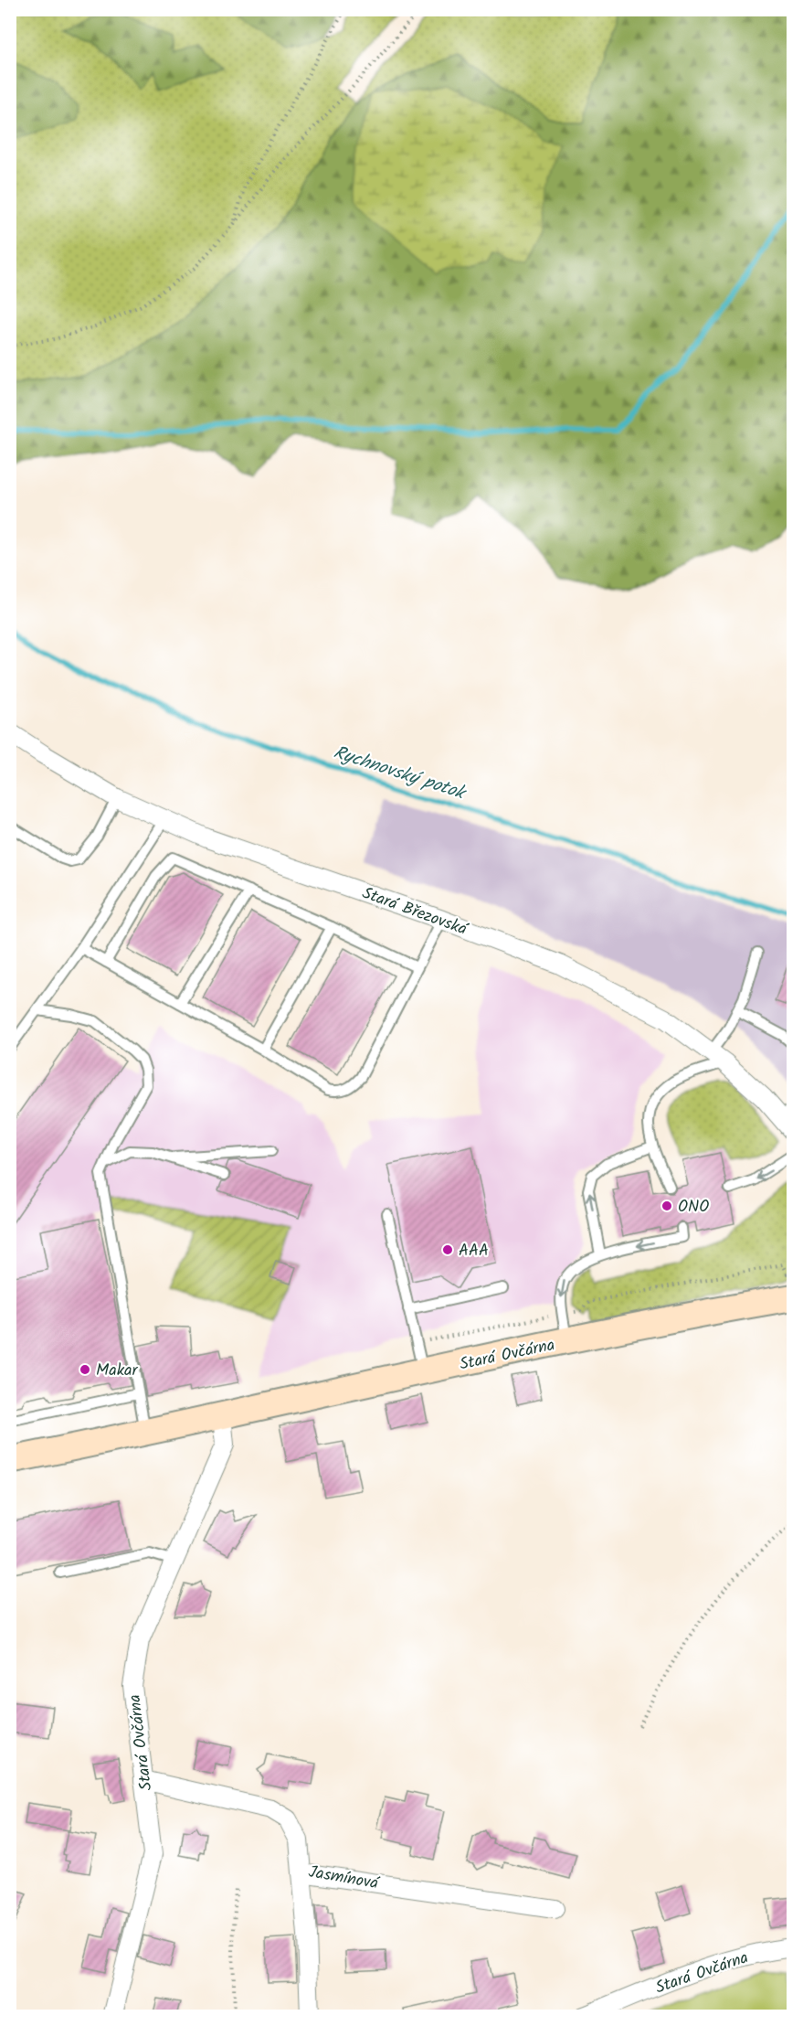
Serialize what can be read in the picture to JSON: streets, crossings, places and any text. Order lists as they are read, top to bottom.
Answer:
{
  "streets": {
    "main road": ["Stará Ovčárna"],
    "street": ["Stará Březovská", "Jasmínová"]
  },
  "crossings": [
    ["Stará Ovčárna", "Jasmínová"]
  ],
  "water": ["Rychnovský potok"],
  "places": ["ONO", "AAA", "Makar"]
}
